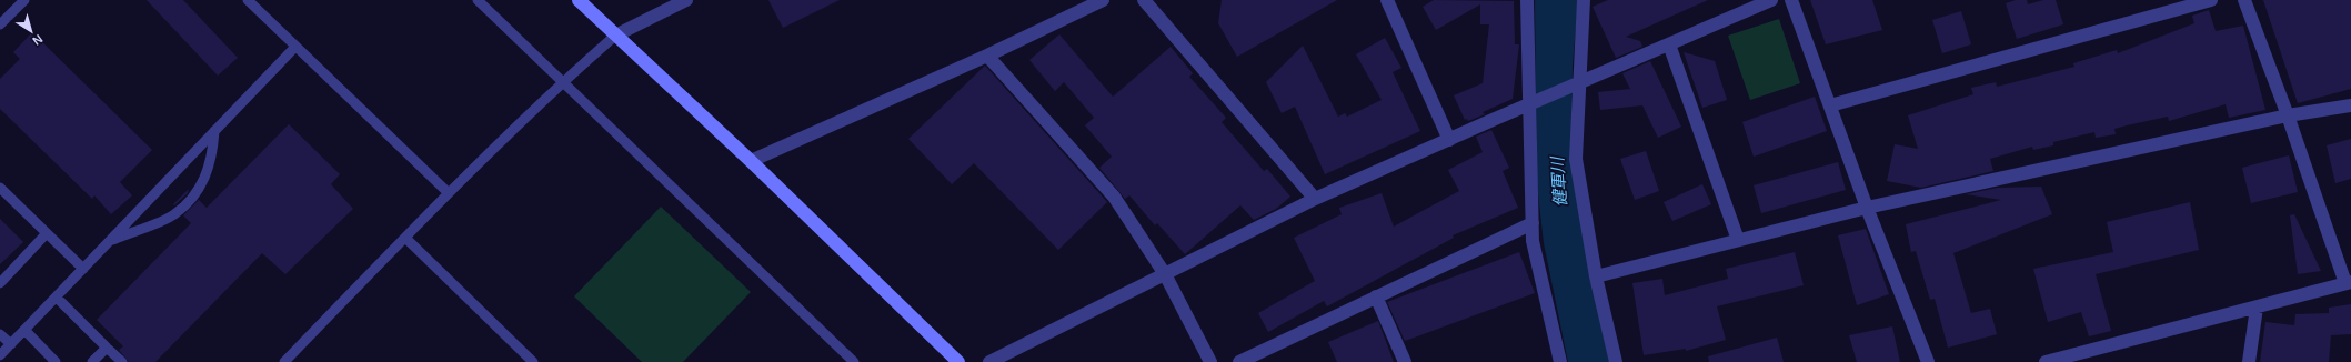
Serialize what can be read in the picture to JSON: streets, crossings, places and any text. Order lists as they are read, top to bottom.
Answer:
{
  "water": ["健軍川"],
  "north": "bottom right"
}
